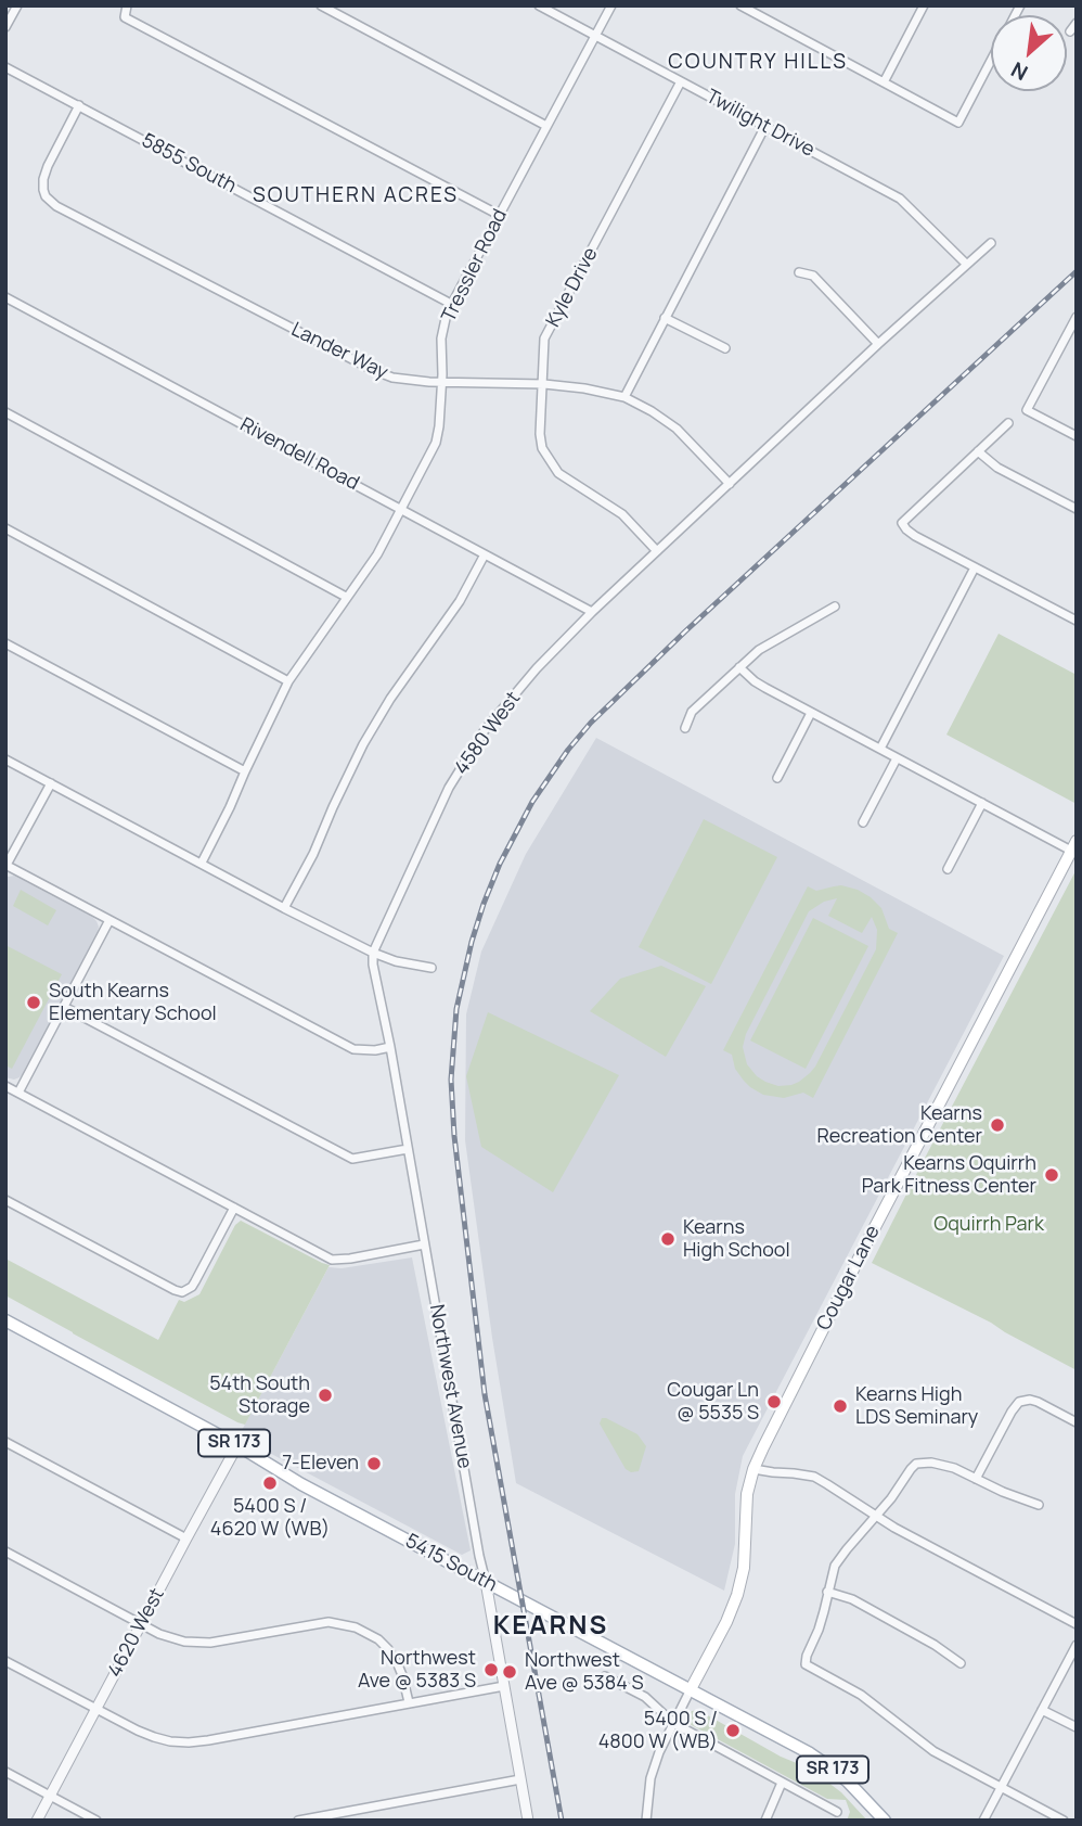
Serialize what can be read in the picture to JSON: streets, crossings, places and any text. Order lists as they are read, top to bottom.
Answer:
{
  "streets": {
    "main road": ["Cougar Lane", "SR 173", "5415 South"],
    "street": [
      "Twilight Drive",
      "5855 South",
      "Tressler Road",
      "Kyle Drive",
      "Lander Way",
      "Rivendell Road",
      "4580 West",
      "Northwest Avenue",
      "4620 West"
    ]
  },
  "crossings": [
    ["Twilight Drive", "Tressler Road"],
    ["Twilight Drive", "Kyle Drive"],
    ["Twilight Drive", "4580 West"],
    ["5855 South", "Tressler Road"],
    ["5855 South", "Lander Way"],
    ["Tressler Road", "Lander Way"],
    ["Tressler Road", "Rivendell Road"],
    ["Kyle Drive", "Lander Way"],
    ["Kyle Drive", "4580 West"],
    ["Lander Way", "4580 West"],
    ["Rivendell Road", "4580 West"],
    ["4580 West", "Northwest Avenue"],
    ["Cougar Lane", "5415 South"],
    ["Northwest Avenue", "5415 South"],
    ["5415 South", "4620 West"]
  ],
  "districts": ["COUNTRY HILLS", "SOUTHERN ACRES", "KEARNS"],
  "parks": ["Oquirrh Park"],
  "places": [
    "South Kearns Elementary School",
    "Kearns Recreation Center",
    "Kearns Oquirrh Park Fitness Center",
    "Kearns High School",
    "54th South Storage",
    "Cougar Ln @ 5535 S",
    "Kearns High LDS Seminary",
    "7-Eleven",
    "5400 S / 4620 W (WB)",
    "Northwest Ave @ 5383 S",
    "Northwest Ave @ 5384 S",
    "5400 S / 4800 W (WB)"
  ],
  "north": "bottom left"
}
